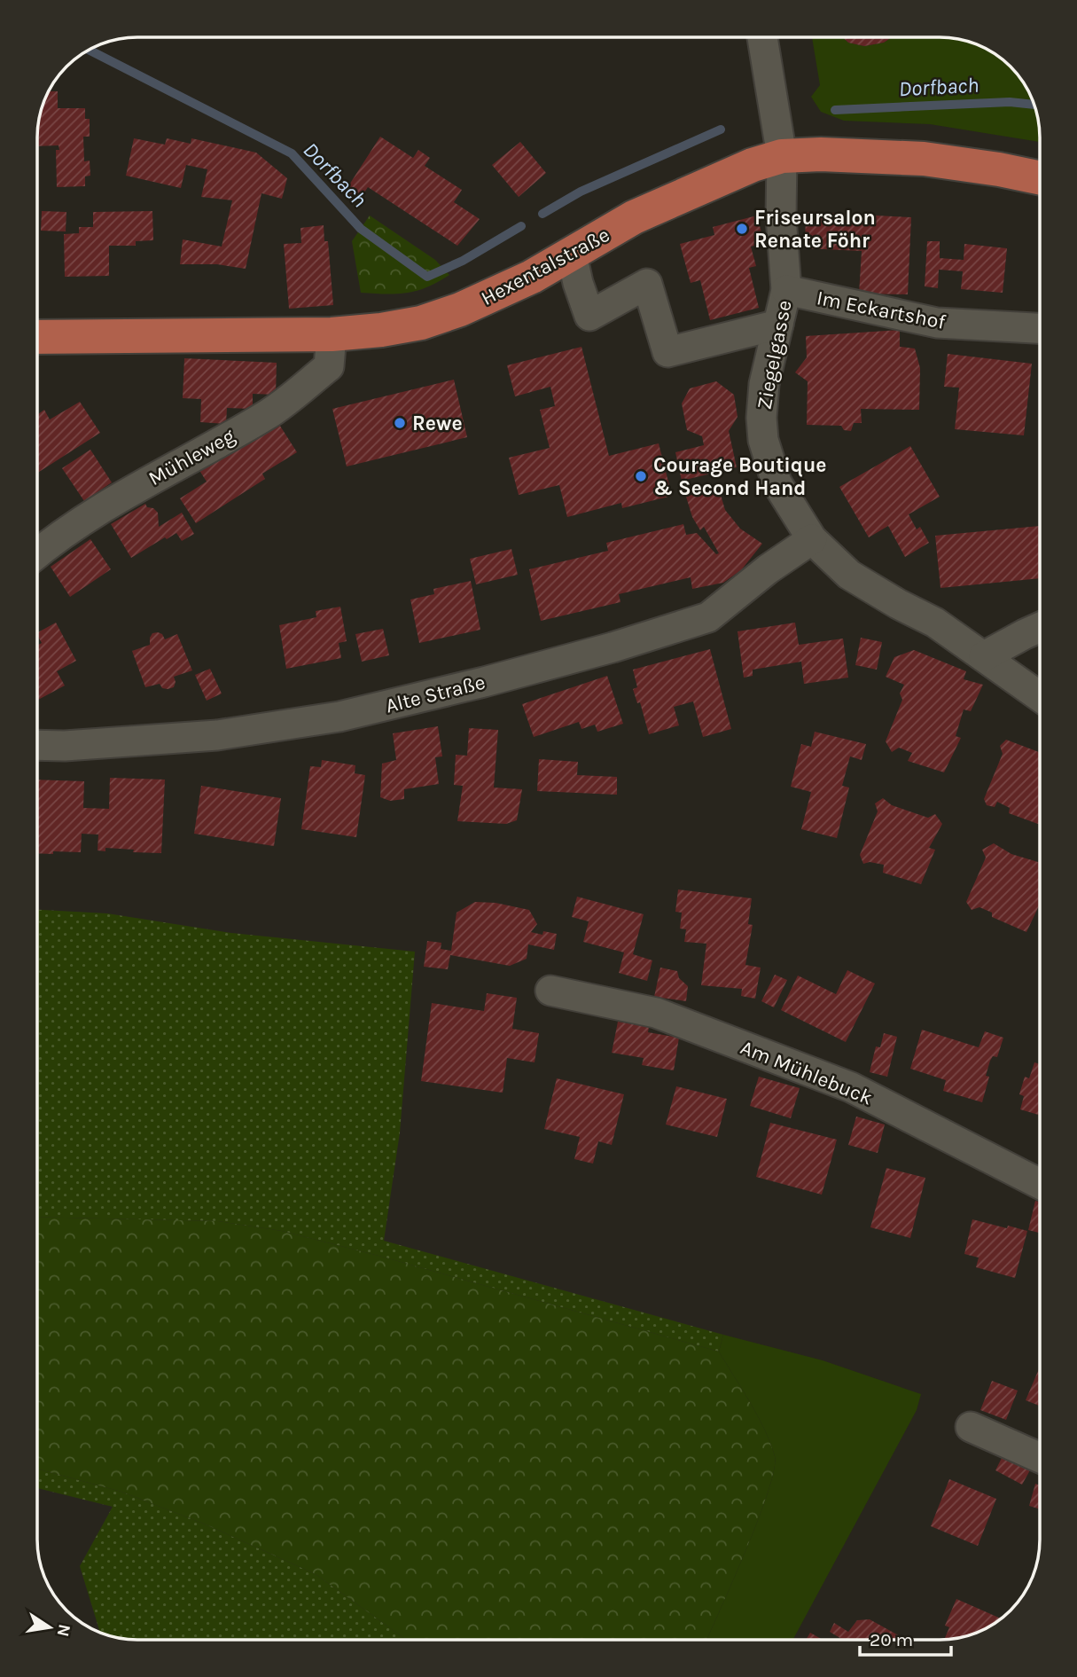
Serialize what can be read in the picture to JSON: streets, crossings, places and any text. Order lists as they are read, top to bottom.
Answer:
{
  "streets": {
    "main road": ["Hexentalstraße"],
    "street": [
      "Im Eckartshof",
      "Ziegelgasse",
      "Mühleweg",
      "Alte Straße",
      "Am Mühlebuck"
    ]
  },
  "crossings": [
    ["Hexentalstraße", "Ziegelgasse"],
    ["Hexentalstraße", "Mühleweg"],
    ["Im Eckartshof", "Ziegelgasse"],
    ["Ziegelgasse", "Alte Straße"]
  ],
  "water": ["Dorfbach"],
  "places": ["Friseursalon Renate Föhr", "Rewe", "Courage Boutique & Second Hand"],
  "scale_bar": "20 m",
  "north": "right"
}
